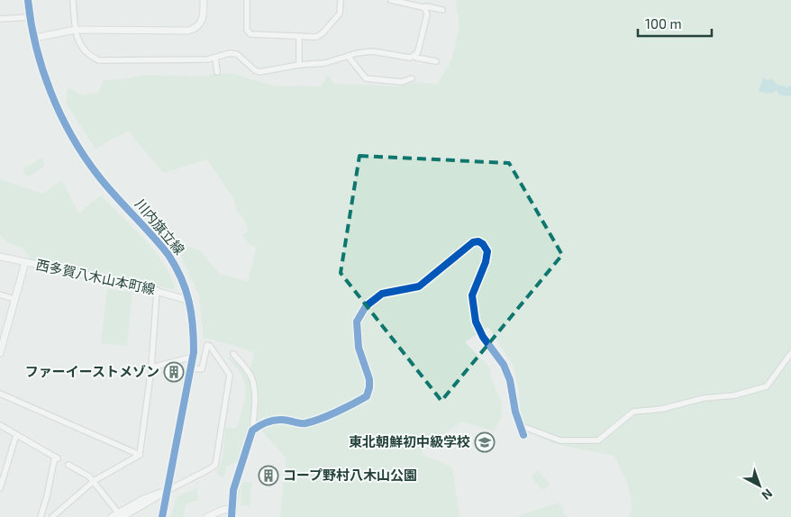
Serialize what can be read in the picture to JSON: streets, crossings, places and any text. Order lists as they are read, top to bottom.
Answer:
{
  "streets": {
    "street": ["川内旗立線", "西多賀八木山本町線"]
  },
  "crossings": [
    ["川内旗立線", "西多賀八木山本町線"]
  ],
  "places": {
    "building": ["ファーイーストメゾン", "コープ野村八木山公園"],
    "school or university": ["東北朝鮮初中級学校"]
  },
  "scale_bar": "100 m",
  "north": "bottom right"
}
